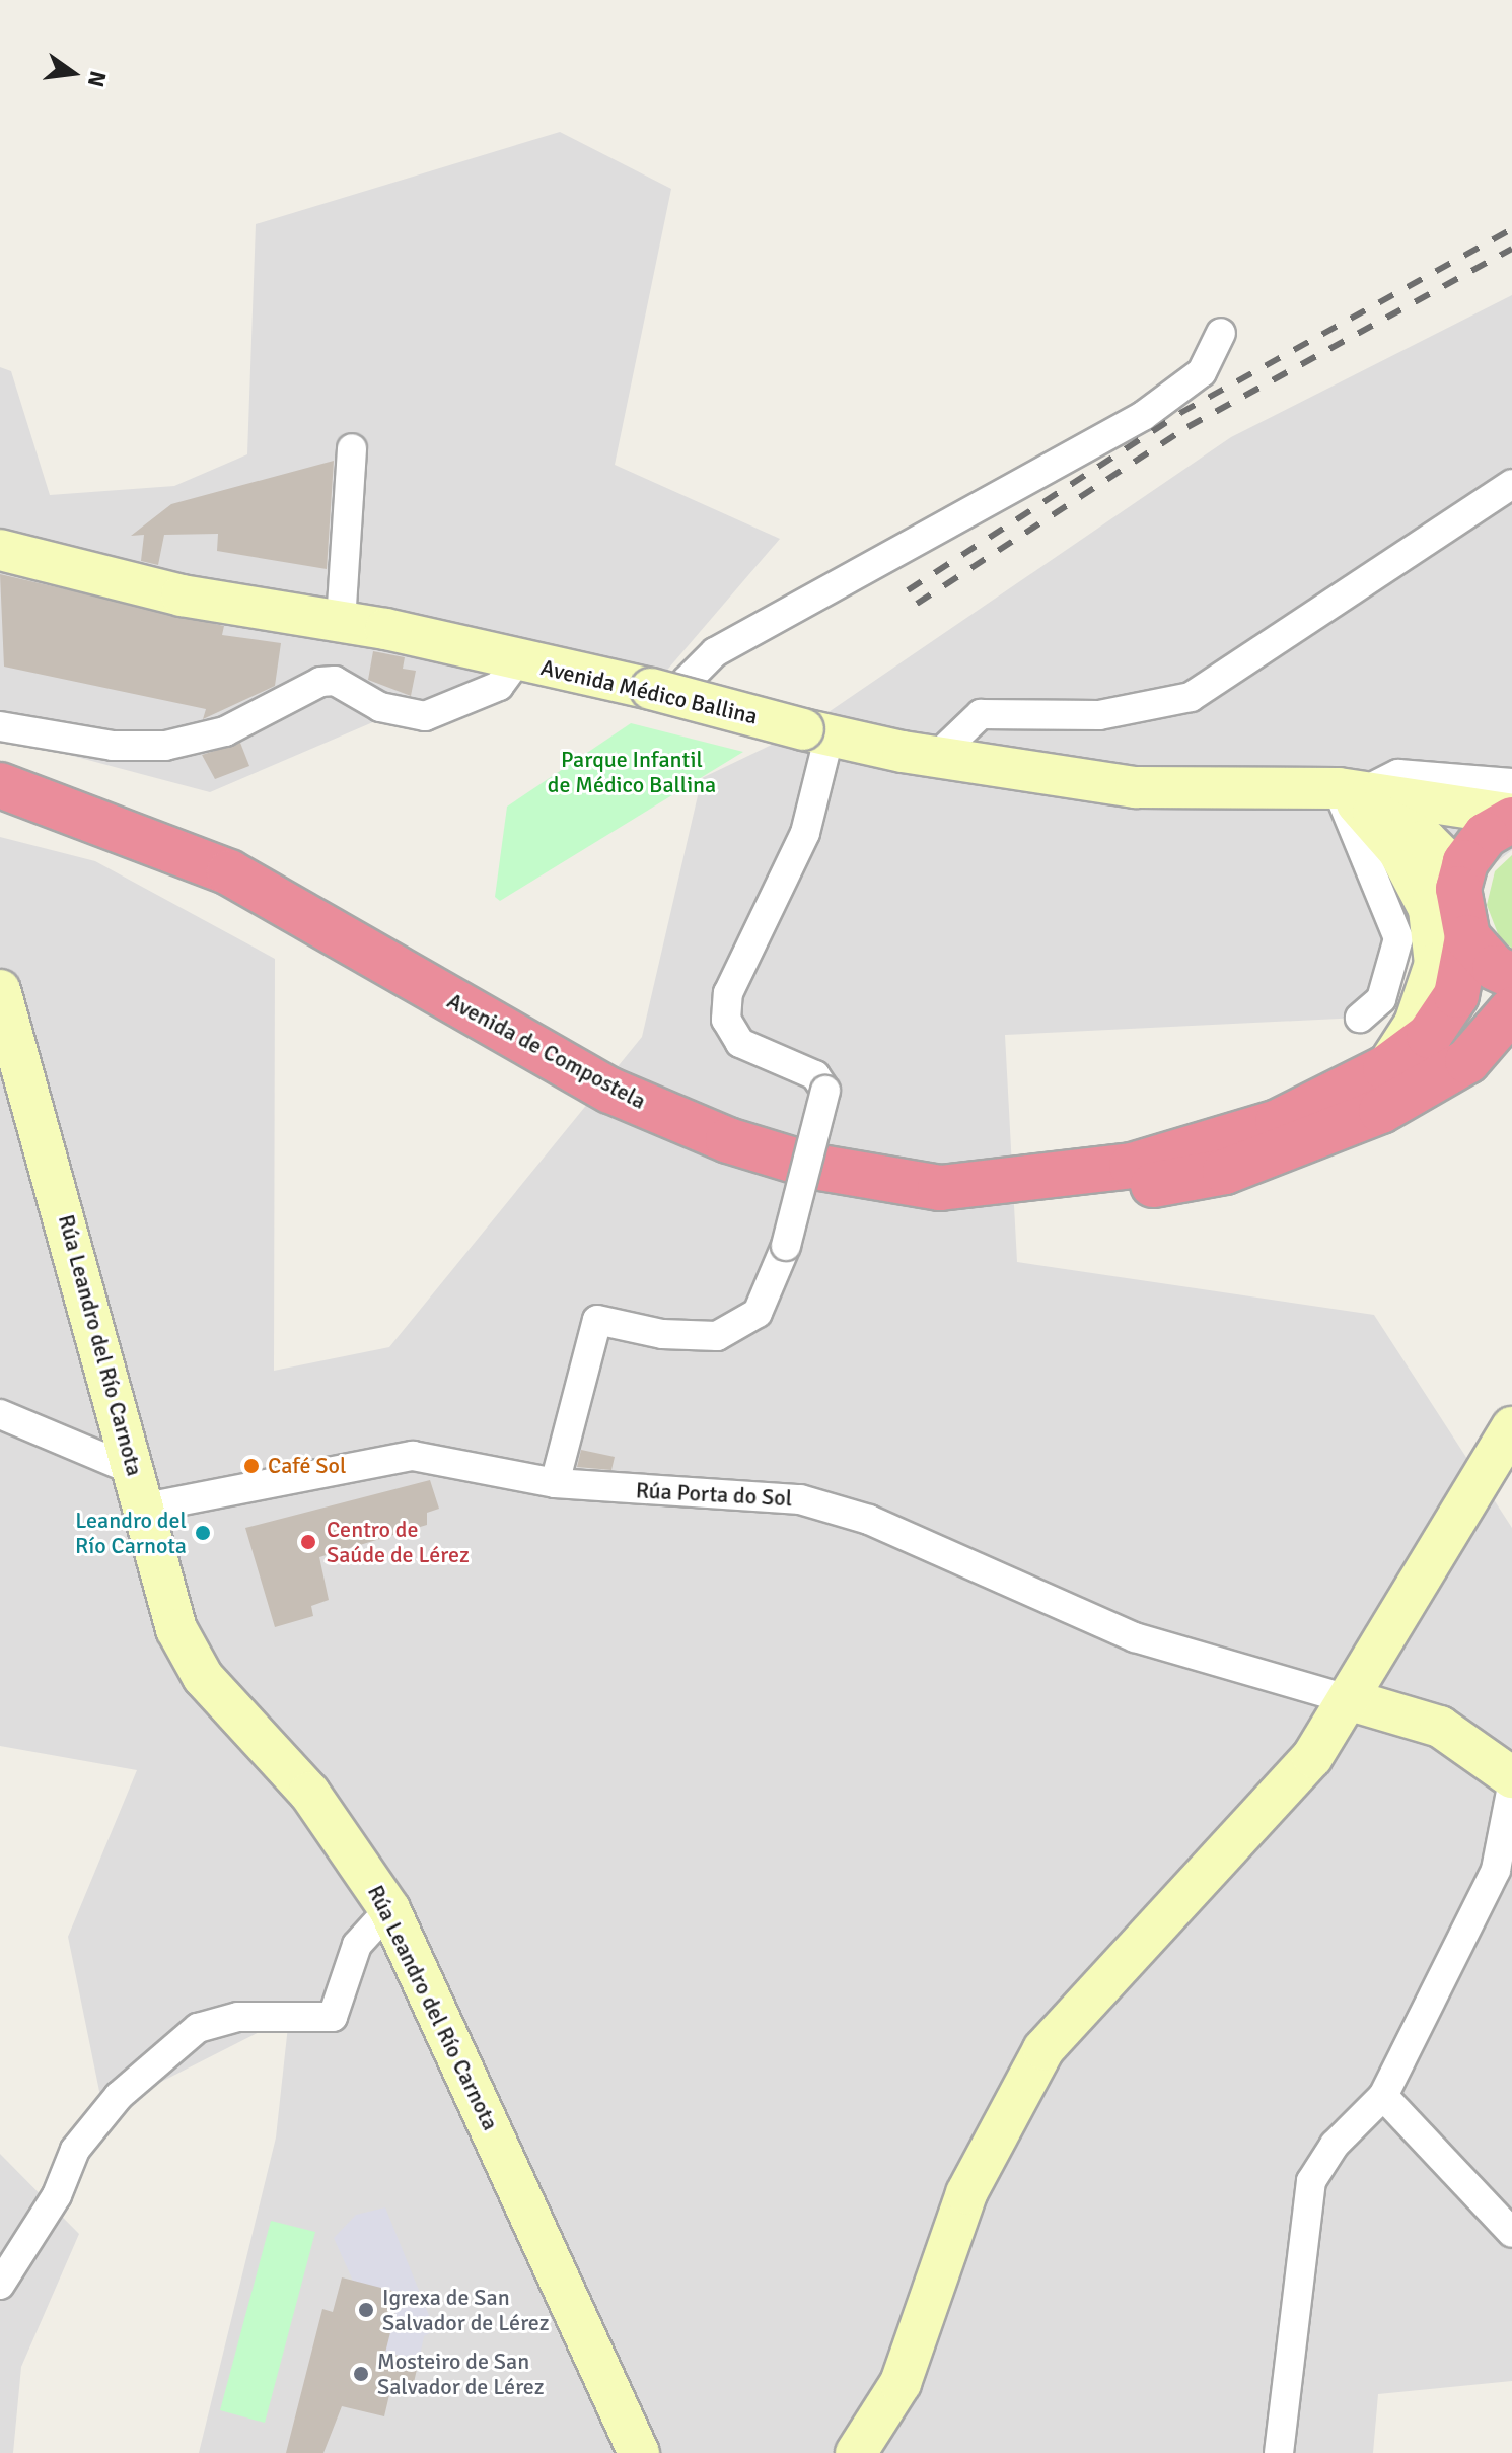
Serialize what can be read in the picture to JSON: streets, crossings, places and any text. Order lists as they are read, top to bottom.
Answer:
{
  "streets": {
    "highway": ["Avenida de Compostela"],
    "street": ["Avenida Médico Ballina", "Rúa Leandro del Río Carnota", "Rúa Porta do Sol"]
  },
  "crossings": [
    ["Rúa Leandro del Río Carnota", "Rúa Porta do Sol"]
  ],
  "parks": ["Parque Infantil de Médico Ballina"],
  "places": [
    "Café Sol",
    "Leandro del Río Carnota",
    "Centro de Saúde de Lérez",
    "Igrexa de San Salvador de Lérez",
    "Mosteiro de San Salvador de Lérez"
  ],
  "north": "right"
}
